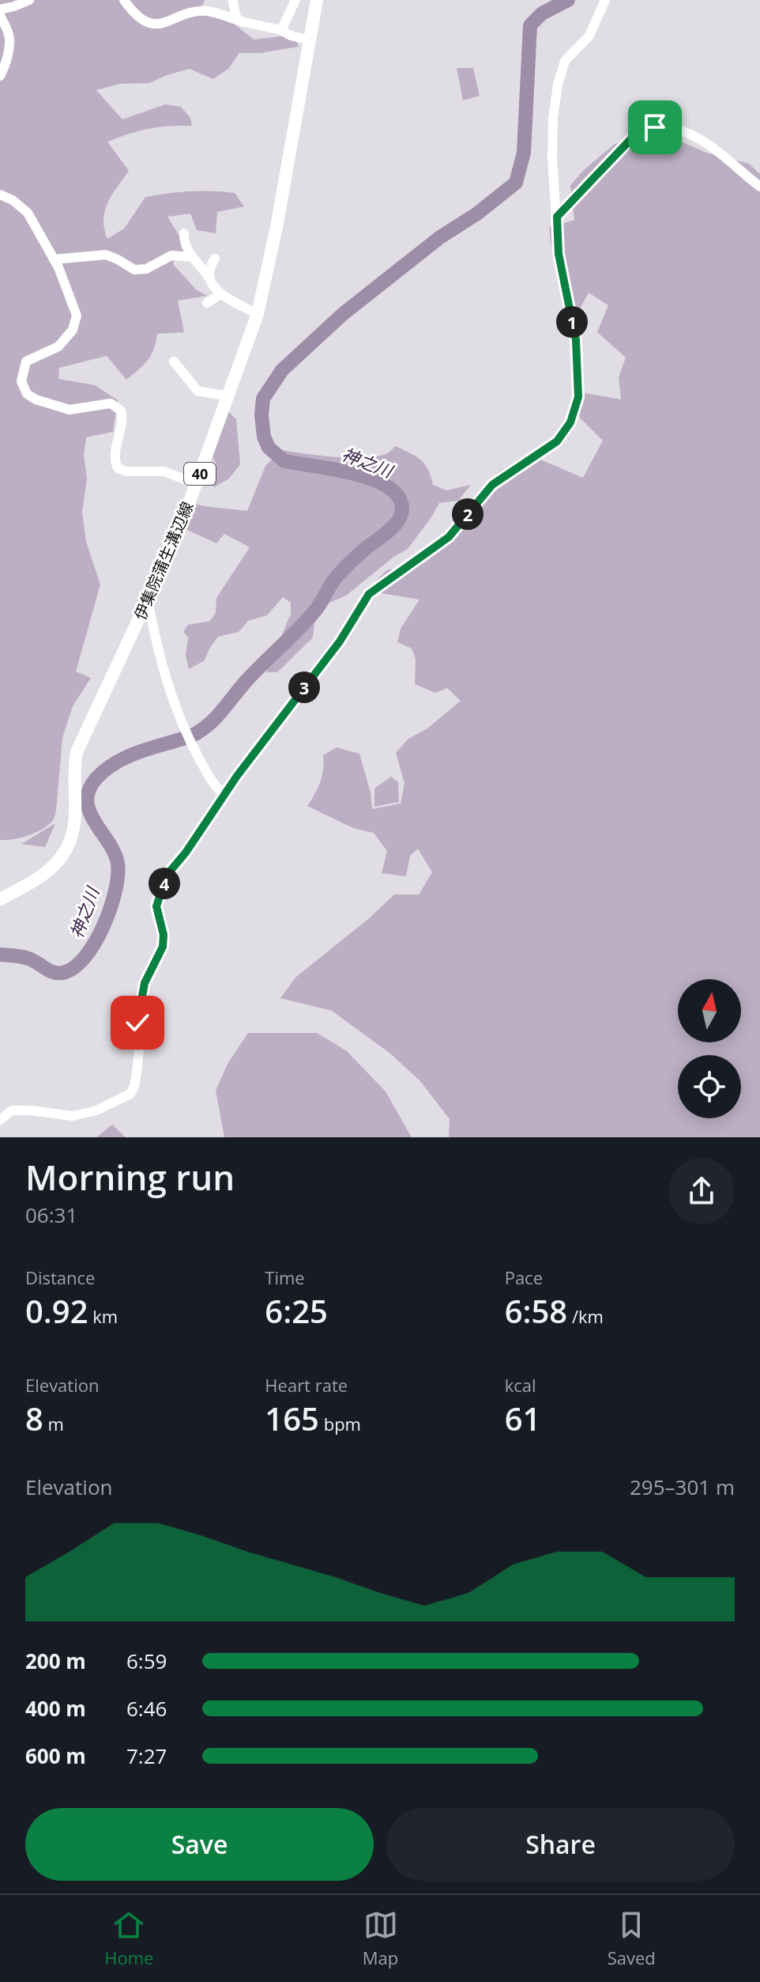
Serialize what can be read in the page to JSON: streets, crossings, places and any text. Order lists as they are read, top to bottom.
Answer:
{
  "streets": {
    "main road": ["40", "伊集院蒲生溝辺線"]
  },
  "water": ["神之川"],
  "north": "top",
  "page": {
    "pins": [
      "1",
      "2",
      "3",
      "4"
    ],
    "heading": ["Morning run", "06:31"],
    "stats": [
      ["Distance", "0.92 km"],
      ["Time", "6:25"],
      ["Pace", "6:58 /km"],
      ["Elevation", "8 m"],
      ["Heart rate", "165 bpm"],
      ["kcal", "61"]
    ],
    "chart": ["Elevation", "295–301 m"],
    "list": [
      {
        "name": "200 m",
        "note": "6:59"
      },
      {
        "name": "400 m",
        "note": "6:46"
      },
      {
        "name": "600 m",
        "note": "7:27"
      }
    ],
    "buttons": ["Save", "Share"],
    "tabs": ["Home", "Map", "Saved"]
  }
}
